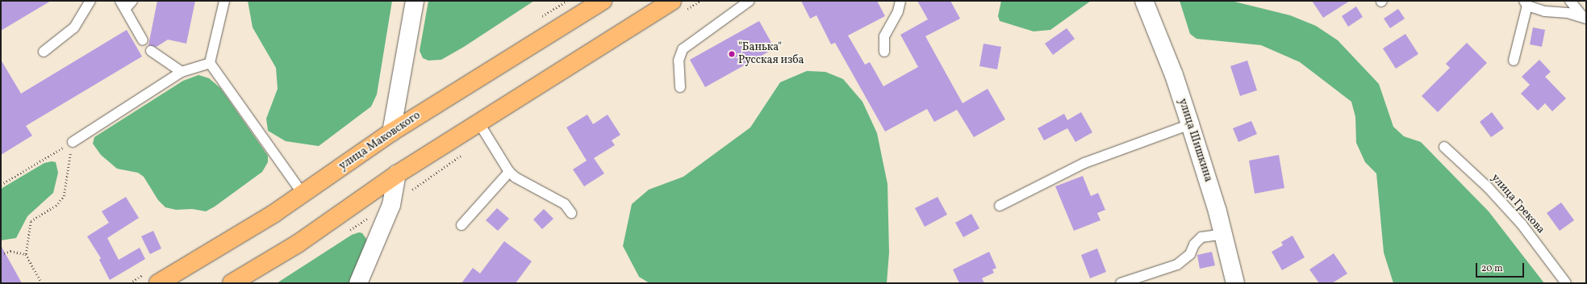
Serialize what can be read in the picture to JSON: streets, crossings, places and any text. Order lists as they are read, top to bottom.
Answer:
{
  "streets": {
    "highway": ["улица Маковского"],
    "street": ["улица Шишкина"],
    "lane": ["улица Грекова"]
  },
  "places": ["\"Банька\" Русская изба"],
  "scale_bar": "20 m"
}
